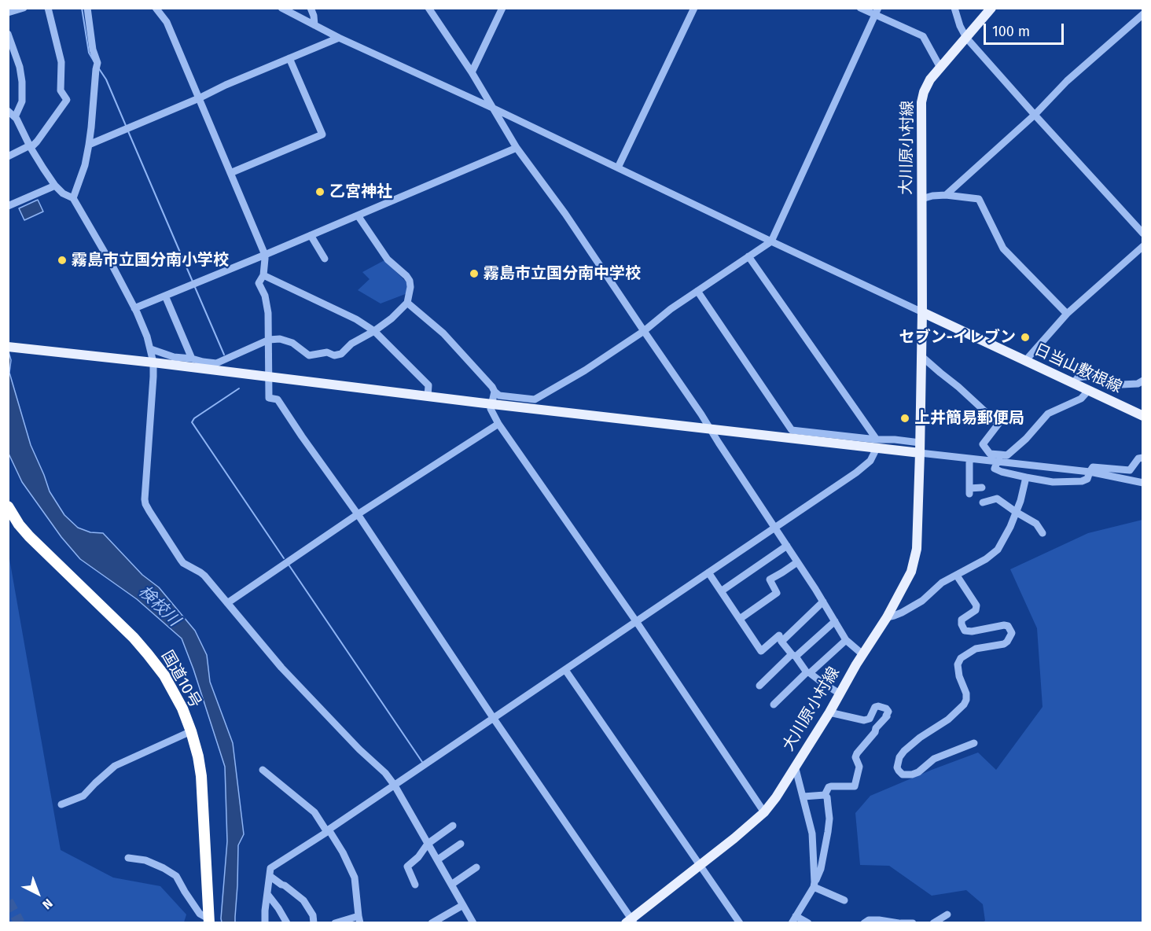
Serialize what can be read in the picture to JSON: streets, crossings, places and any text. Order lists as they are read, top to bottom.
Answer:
{
  "streets": {
    "highway": ["国道10号"],
    "main road": ["大川原小村線", "日当山敷根線"]
  },
  "crossings": [
    ["大川原小村線", "日当山敷根線"]
  ],
  "water": ["検校川"],
  "places": [
    "乙宮神社",
    "霧島市立国分南小学校",
    "霧島市立国分南中学校",
    "セブン-イレブン",
    "上井簡易郵便局"
  ],
  "scale_bar": "100 m",
  "north": "bottom right"
}
